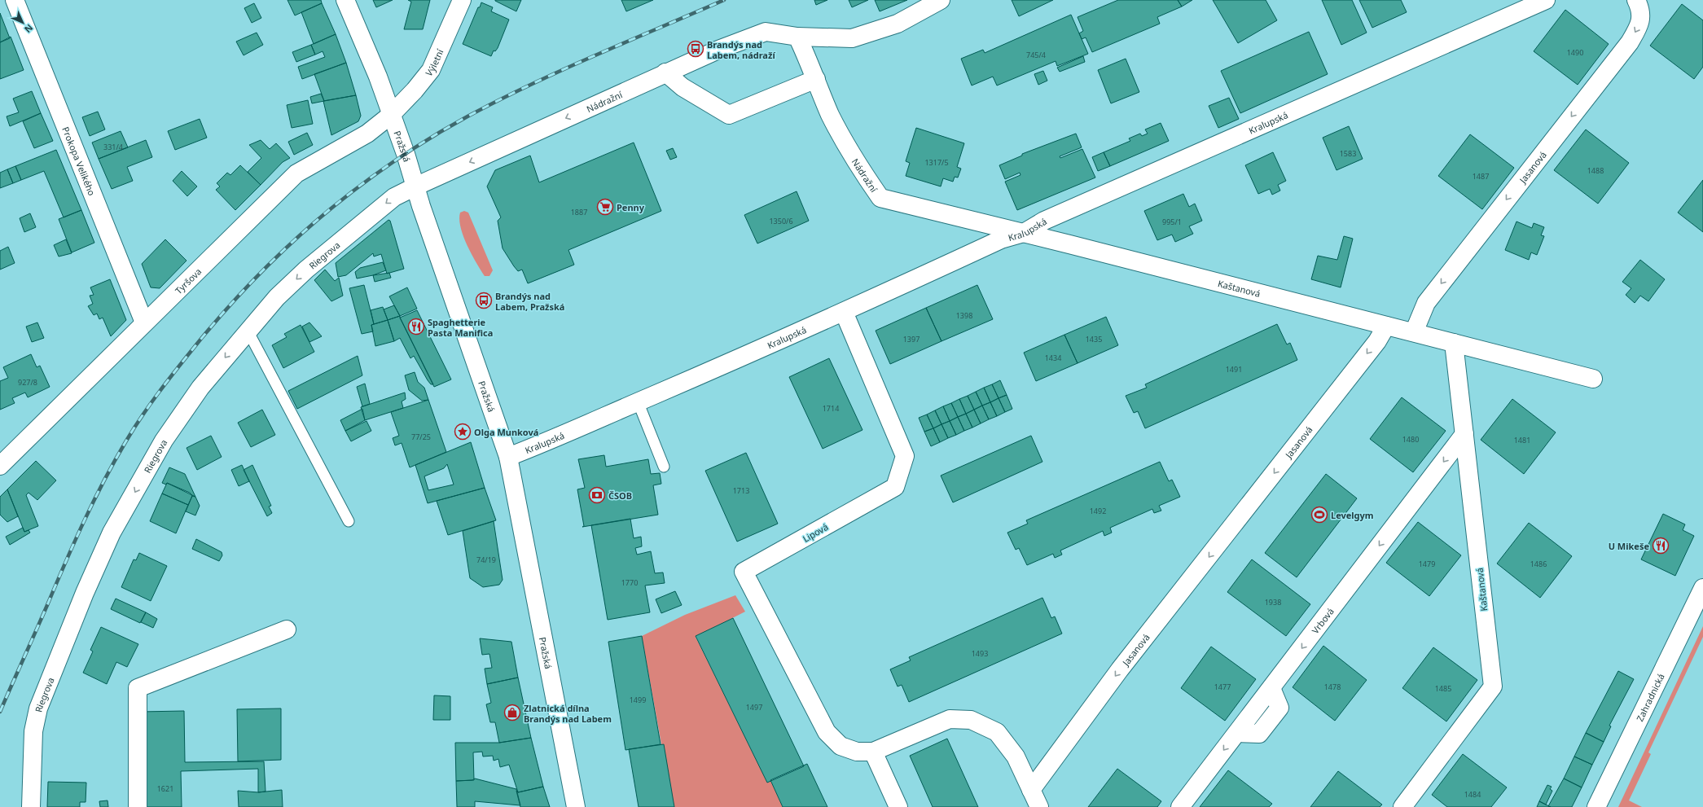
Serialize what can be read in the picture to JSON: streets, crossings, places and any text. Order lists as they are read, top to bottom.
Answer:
{
  "streets": {
    "street": [
      "Výletní",
      "Nádražní",
      "Kralupská",
      "Pražská",
      "Prokopa Velikého",
      "Jasanová",
      "Riegrova",
      "Tyršova",
      "Kaštanová",
      "Lipová",
      "Vrbová",
      "Zahradnická"
    ]
  },
  "crossings": [
    ["Výletní", "Pražská"],
    ["Výletní", "Tyršova"],
    ["Nádražní", "Kralupská"],
    ["Nádražní", "Pražská"],
    ["Nádražní", "Riegrova"],
    ["Nádražní", "Kaštanová"],
    ["Kralupská", "Pražská"],
    ["Kralupská", "Kaštanová"],
    ["Kralupská", "Lipová"],
    ["Pražská", "Riegrova"],
    ["Pražská", "Tyršova"],
    ["Prokopa Velikého", "Tyršova"],
    ["Jasanová", "Kaštanová"],
    ["Kaštanová", "Vrbová"]
  ],
  "one_way": ["Jasanová", "Riegrova", "Vrbová"],
  "places": {
    "bus stop": ["Brandýs nad Labem, nádraží", "Brandýs nad Labem, Pražská"],
    "supermarket": ["Penny"],
    "restaurant": ["Spaghetterie Pasta Manifica", "U Mikeše"],
    "place": ["Olga Munková"],
    "bank": ["ČSOB"],
    "sports": ["Levelgym"],
    "shop": ["Zlatnická dílna Brandýs nad Labem"]
  },
  "house_numbers": [
    "1490",
    "745/4",
    "331/4",
    "1583",
    "1317/5",
    "1488",
    "1487",
    "1887",
    "1350/6",
    "995/1",
    "1398",
    "1397",
    "1435",
    "1434",
    "1491",
    "927/8",
    "1714",
    "77/25",
    "1480",
    "1481",
    "1713",
    "1492",
    "74/19",
    "1479",
    "1486",
    "1770",
    "1938",
    "1493",
    "1477",
    "1478",
    "1485",
    "1499",
    "1497",
    "1621",
    "1484"
  ],
  "north": "bottom right"
}
